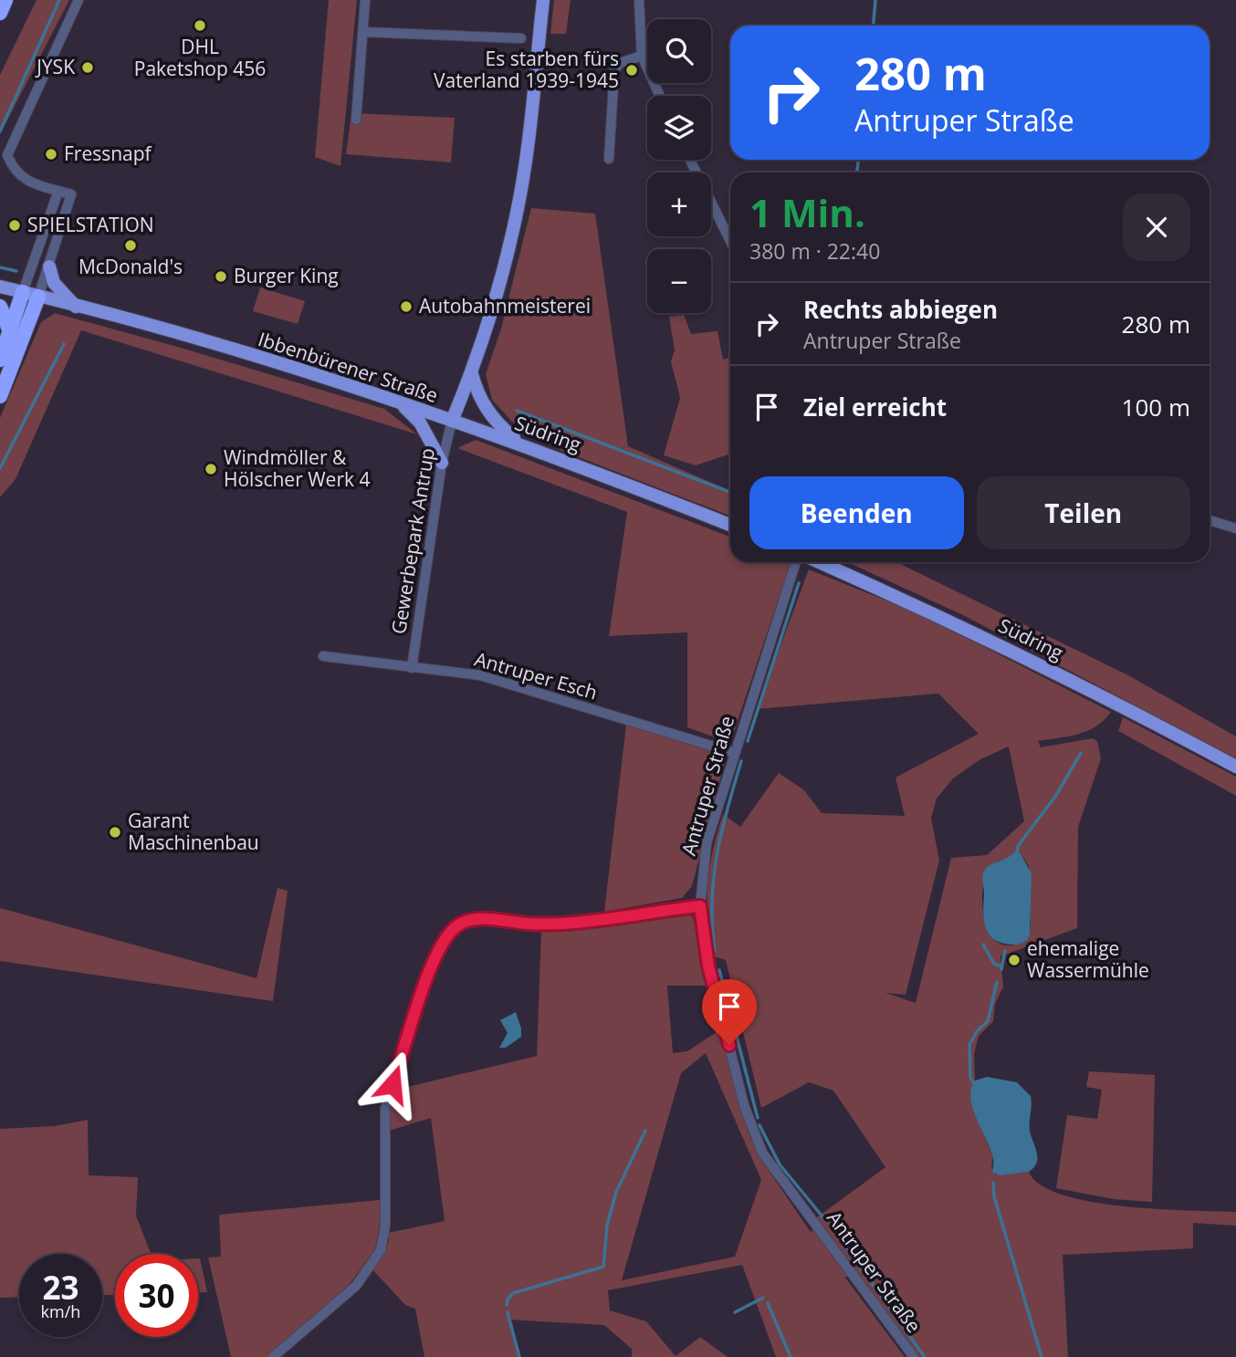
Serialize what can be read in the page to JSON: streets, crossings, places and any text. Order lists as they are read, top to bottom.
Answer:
{
  "streets": {
    "main road": ["Ibbenbürener Straße", "Südring"],
    "street": ["Gewerbepark Antrup", "Antruper Esch", "Antruper Straße"]
  },
  "crossings": [
    ["Ibbenbürener Straße", "Südring"],
    ["Ibbenbürener Straße", "Gewerbepark Antrup"],
    ["Südring", "Gewerbepark Antrup"],
    ["Gewerbepark Antrup", "Antruper Esch"],
    ["Antruper Esch", "Antruper Straße"]
  ],
  "places": [
    "DHL Paketshop 456",
    "JYSK",
    "Es starben fürs Vaterland 1939-1945",
    "Fressnapf",
    "SPIELSTATION",
    "McDonald's",
    "Burger King",
    "Autobahnmeisterei",
    "Windmöller & Hölscher Werk 4",
    "Garant Maschinenbau",
    "ehemalige Wassermühle"
  ],
  "page": {
    "map_buttons": ["+", "−"],
    "turn": ["280 m", "Antruper Straße"],
    "heading": ["1 Min.", "380 m · 22:40"],
    "list": [
      {
        "name": "Rechts abbiegen",
        "note": "Antruper Straße",
        "value": "280 m"
      },
      {
        "name": "Ziel erreicht",
        "value": "100 m"
      }
    ],
    "buttons": ["Beenden", "Teilen"],
    "speed": "23 km/h",
    "limit": "30"
  }
}
